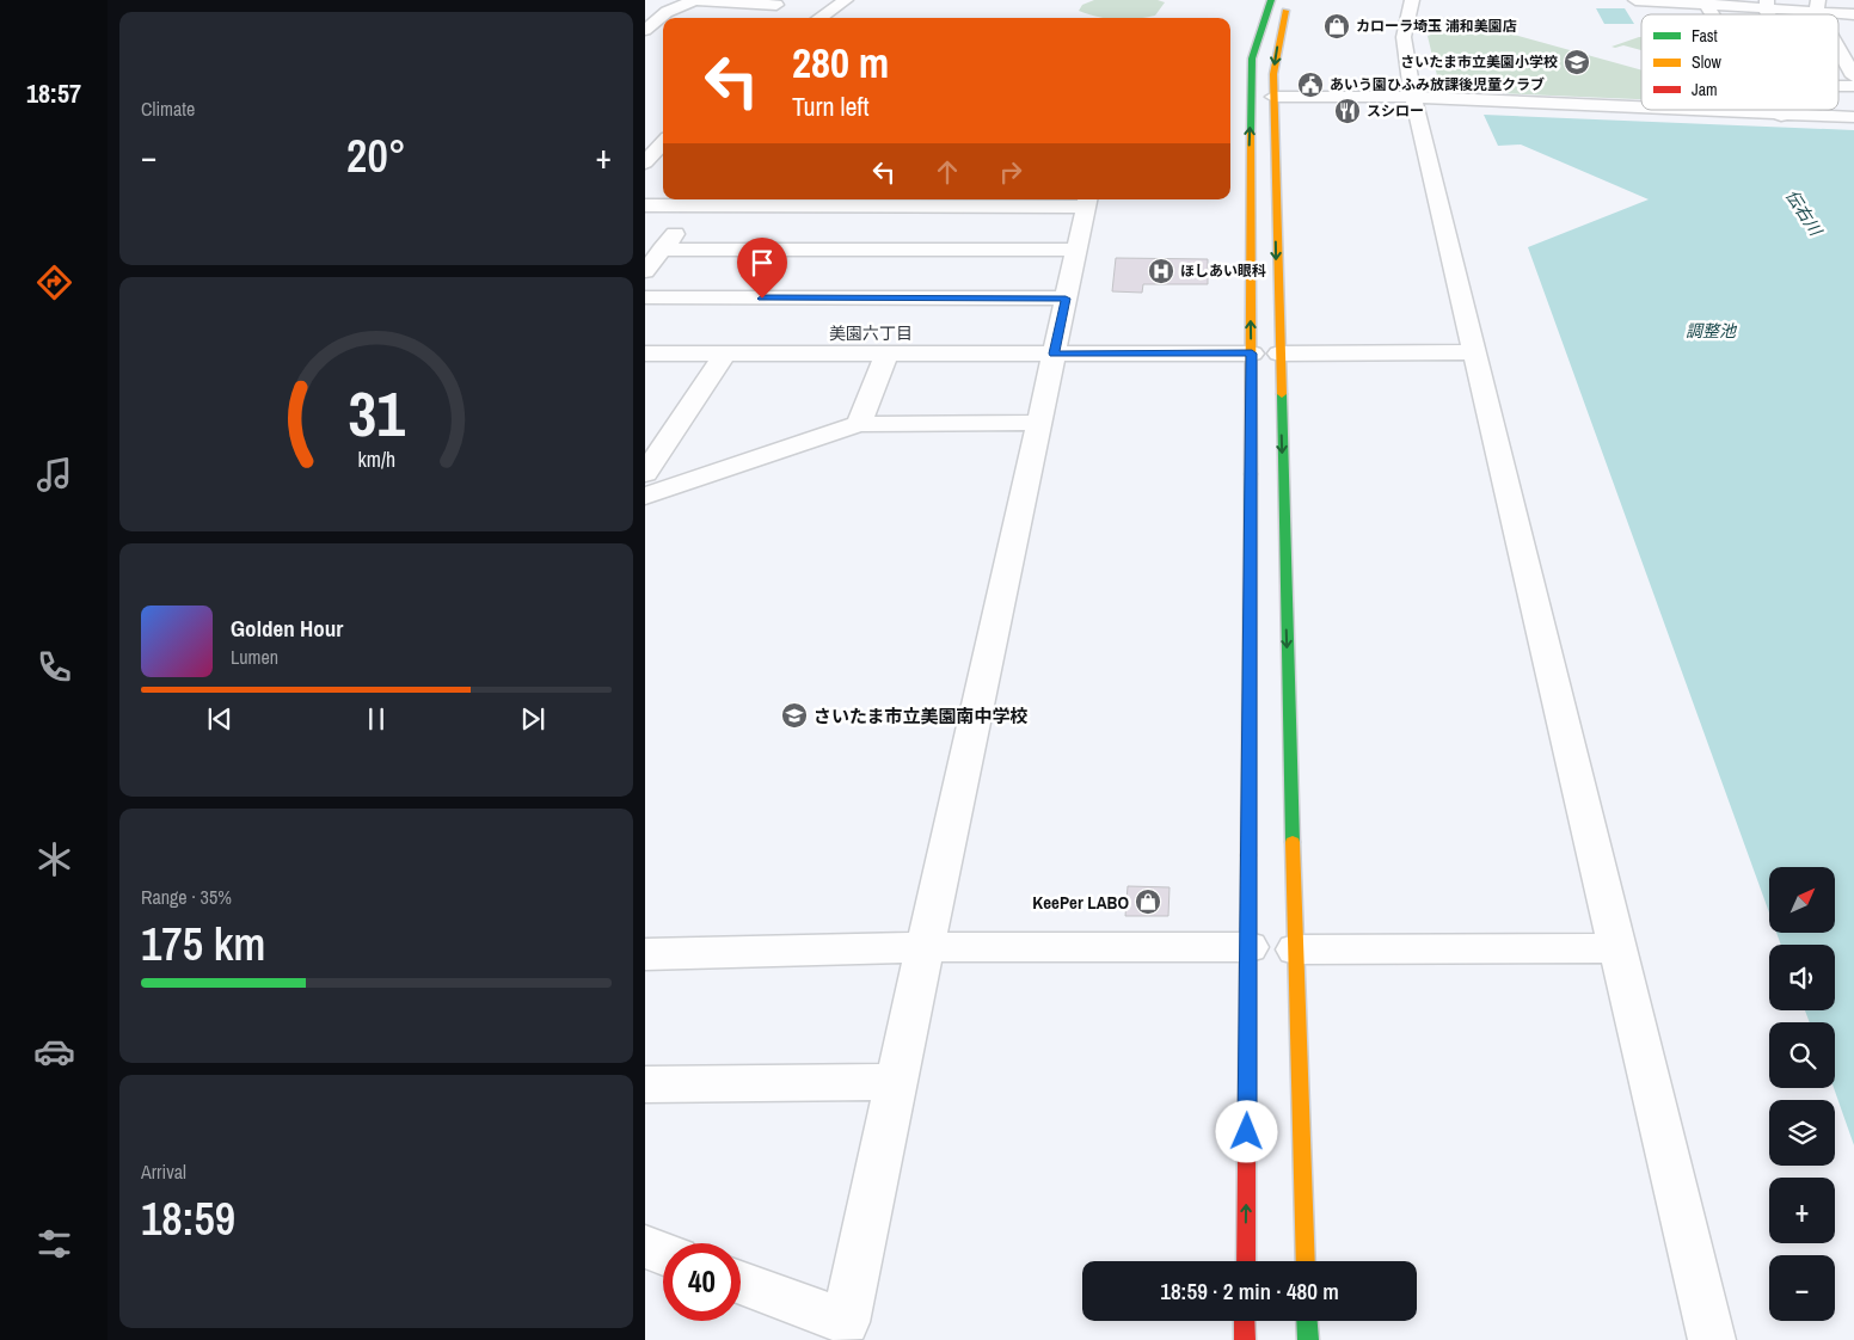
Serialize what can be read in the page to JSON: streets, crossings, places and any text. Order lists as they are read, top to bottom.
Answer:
{
  "districts": ["美園六丁目"],
  "water": ["伝右川", "調整池"],
  "places": {
    "shop": ["カローラ埼玉 浦和美園店", "KeePer LABO"],
    "school or university": ["さいたま市立美園小学校", "さいたま市立美園南中学校"],
    "public building": ["あいう園ひふみ放課後児童クラブ"],
    "restaurant": ["スシロー"],
    "hospital": ["ほしあい眼科"]
  },
  "legend": ["Fast", "Slow", "Jam"],
  "north": "top right",
  "page": {
    "tabs": "18:57",
    "tile": [
      "Climate",
      ["Range · 35%", "175 km"],
      ["Arrival", "18:59"]
    ],
    "turn": ["280 m", "Turn left"],
    "heat": ["−", "20°", "+"],
    "song": ["Golden Hour", "Lumen"],
    "map_buttons": ["+", "−"],
    "limit": "40",
    "trip": "18:59 · 2 min · 480 m",
    "gauge": ["31", "km/h"]
  }
}
